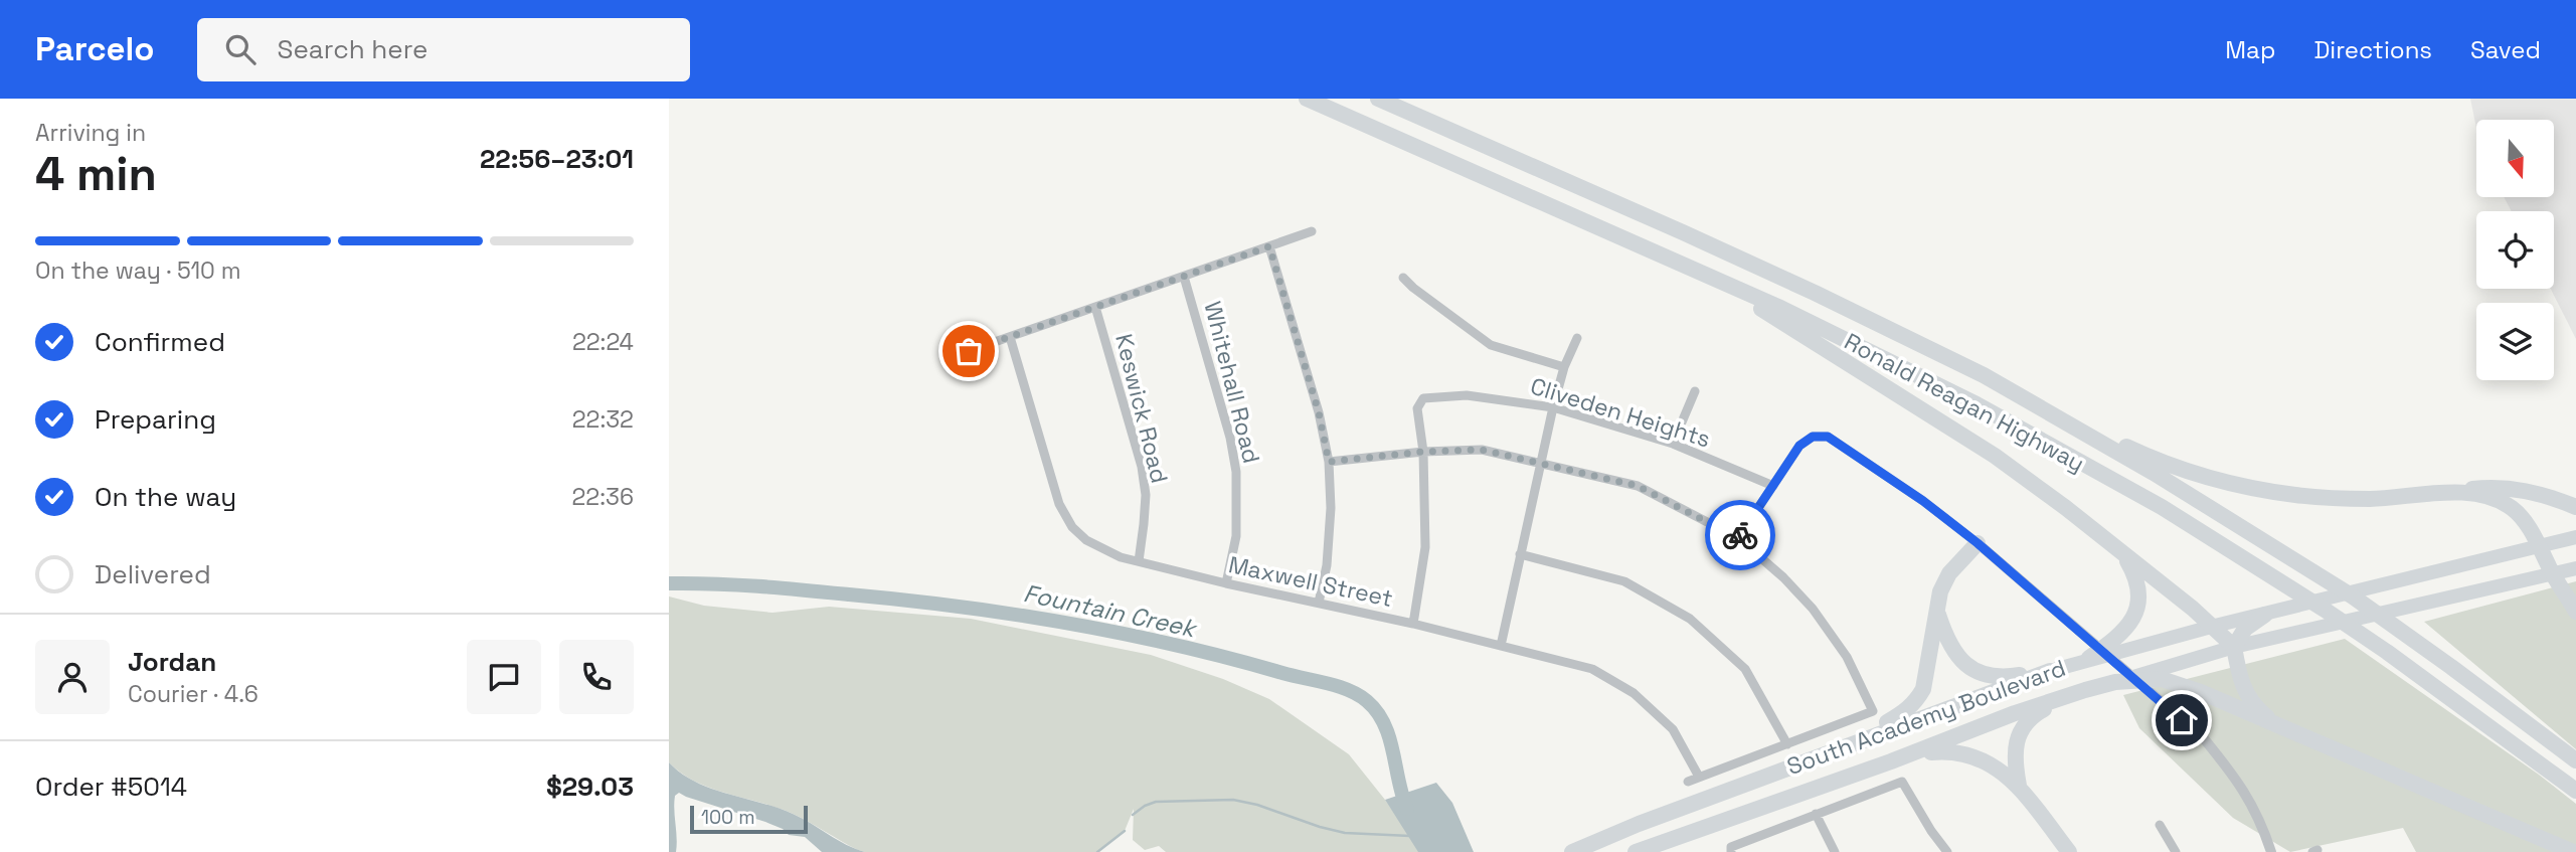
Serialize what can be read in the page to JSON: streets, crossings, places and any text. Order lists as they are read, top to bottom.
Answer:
{
  "streets": {
    "highway": ["Ronald Reagan Highway", "South Academy Boulevard"],
    "street": [
      "Whitehall Road",
      "Keswick Road",
      "Cliveden Heights",
      "Maxwell Street"
    ]
  },
  "crossings": [
    ["Whitehall Road", "Maxwell Street"],
    ["Keswick Road", "Maxwell Street"]
  ],
  "water": ["Fountain Creek"],
  "scale_bar": "100 m",
  "north": "bottom",
  "page": {
    "header": "Parcelo",
    "search": "Search here",
    "nav": ["Map", "Directions", "Saved"],
    "heading": ["4 min", "Arriving in", "22:56–23:01"],
    "panel": [
      "Jordan",
      "Courier · 4.6",
      "Order #5014",
      "$29.03"
    ],
    "bar": "On the way · 510 m",
    "list": [
      ["Confirmed", "22:24"],
      ["Preparing", "22:32"],
      ["On the way", "22:36"],
      "Delivered"
    ],
    "scale": "100 m"
  }
}
